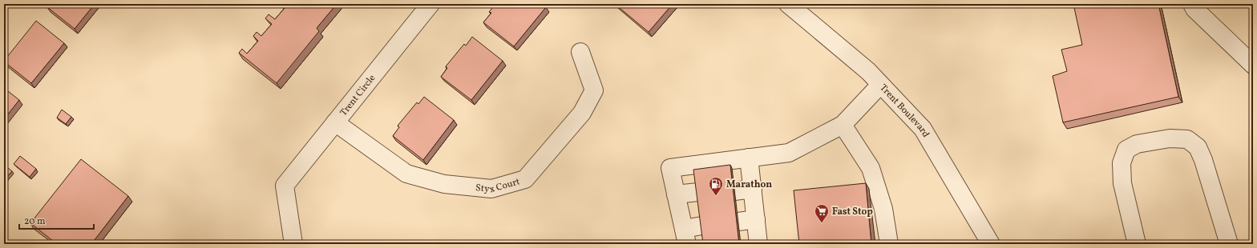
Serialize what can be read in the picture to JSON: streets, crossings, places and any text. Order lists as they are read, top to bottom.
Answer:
{
  "streets": {
    "street": ["Trent Circle", "Trent Boulevard", "Styx Court"]
  },
  "crossings": [
    ["Trent Circle", "Styx Court"]
  ],
  "places": {
    "fuel station": ["Marathon"],
    "supermarket": ["Fast Stop"]
  },
  "scale_bar": "20 m"
}
